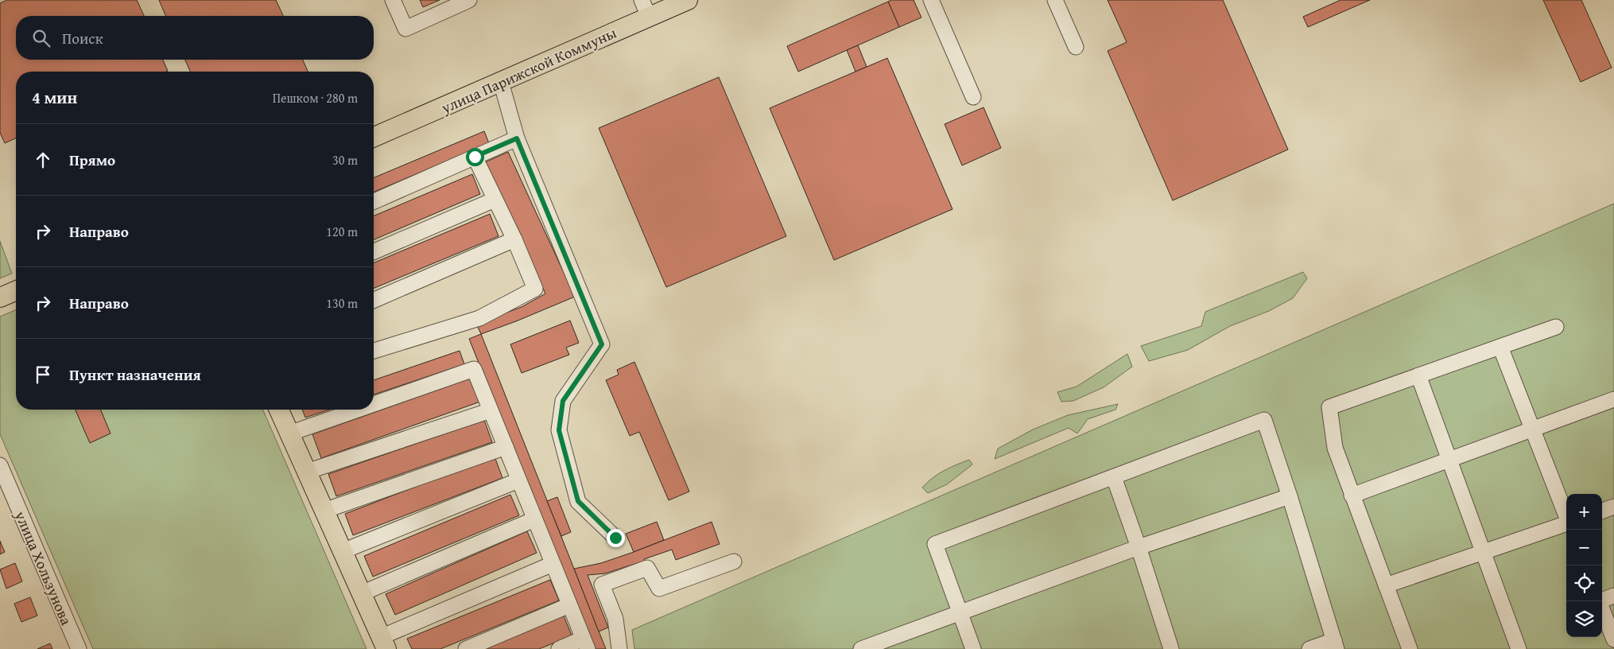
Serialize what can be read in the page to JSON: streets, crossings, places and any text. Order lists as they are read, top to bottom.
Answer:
{
  "streets": {
    "main road": ["улица Парижской Коммуны"],
    "street": ["улица Хользунова"]
  },
  "page": {
    "search": "Поиск",
    "heading": ["4 мин", "Пешком · 280 m"],
    "list": [
      ["Прямо", "30 m"],
      ["Направо", "120 m"],
      ["Направо", "130 m"],
      "Пункт назначения"
    ],
    "map_buttons": ["+", "−"]
  }
}
